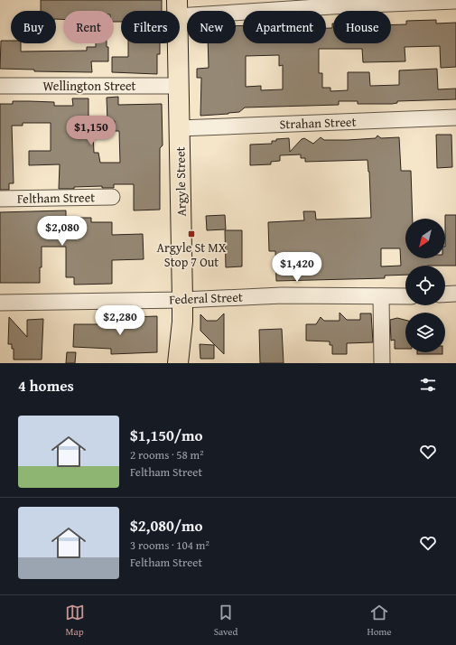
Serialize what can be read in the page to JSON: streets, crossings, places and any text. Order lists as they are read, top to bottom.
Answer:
{
  "streets": {
    "main road": ["Argyle Street"],
    "street": [
      "Wellington Street",
      "Strahan Street",
      "Feltham Street",
      "Federal Street"
    ]
  },
  "crossings": [
    ["Wellington Street", "Argyle Street"],
    ["Strahan Street", "Argyle Street"],
    ["Argyle Street", "Federal Street"]
  ],
  "places": {
    "transit": ["Argyle St MX Stop 7 Out"]
  },
  "north": "bottom left",
  "page": {
    "chip": [
      "Buy",
      "Rent",
      "Filters",
      "New",
      "Apartment",
      "House"
    ],
    "price": [
      "$1,150",
      "$2,080",
      "$1,420",
      "$2,280"
    ],
    "heading": "4 homes",
    "list": [
      {
        "name": "$1,150/mo",
        "note": "2 rooms · 58 m² · Feltham Street"
      },
      {
        "name": "$2,080/mo",
        "note": "3 rooms · 104 m² · Feltham Street"
      }
    ],
    "tabs": ["Map", "Saved", "Home"]
  }
}
